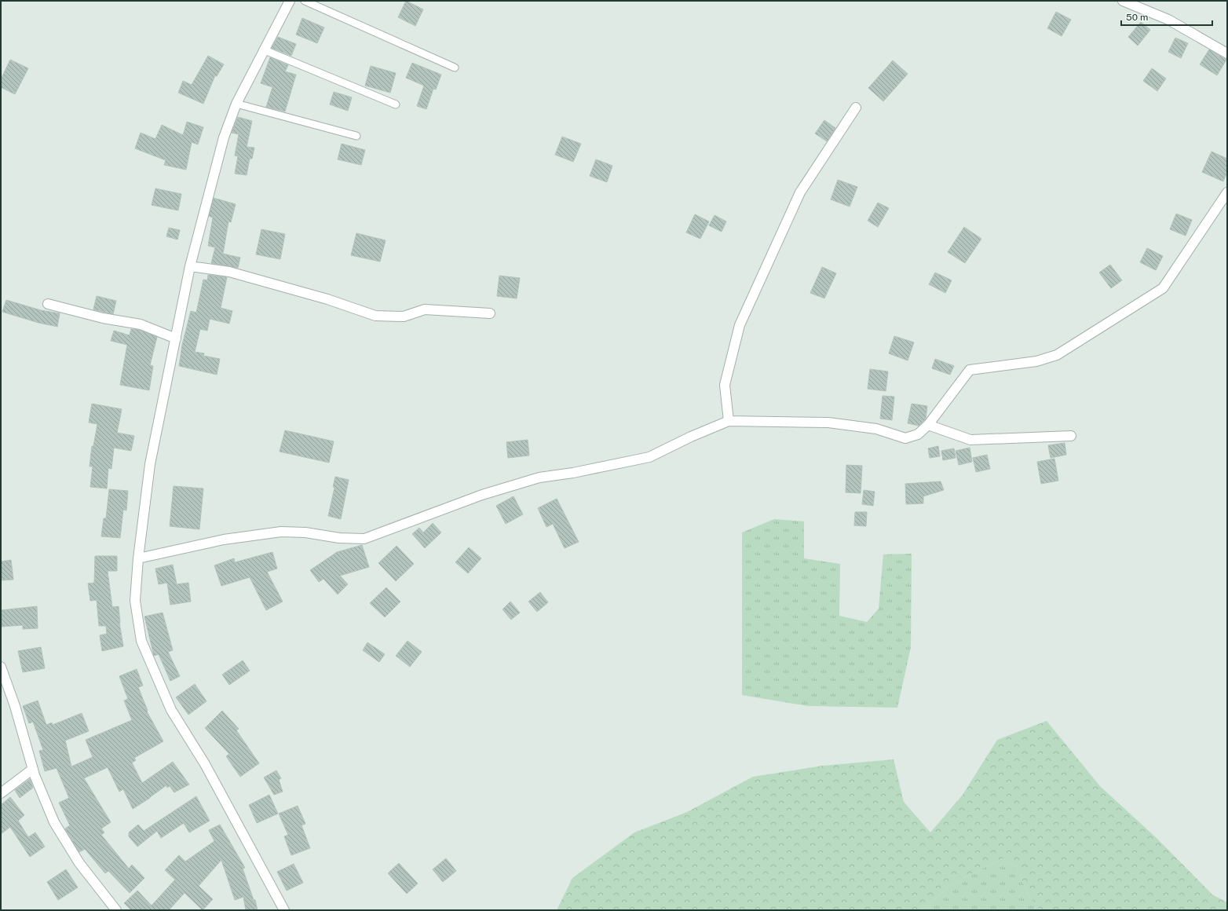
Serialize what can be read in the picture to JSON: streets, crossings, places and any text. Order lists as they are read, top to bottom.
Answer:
{
  "scale_bar": "50 m"
}
